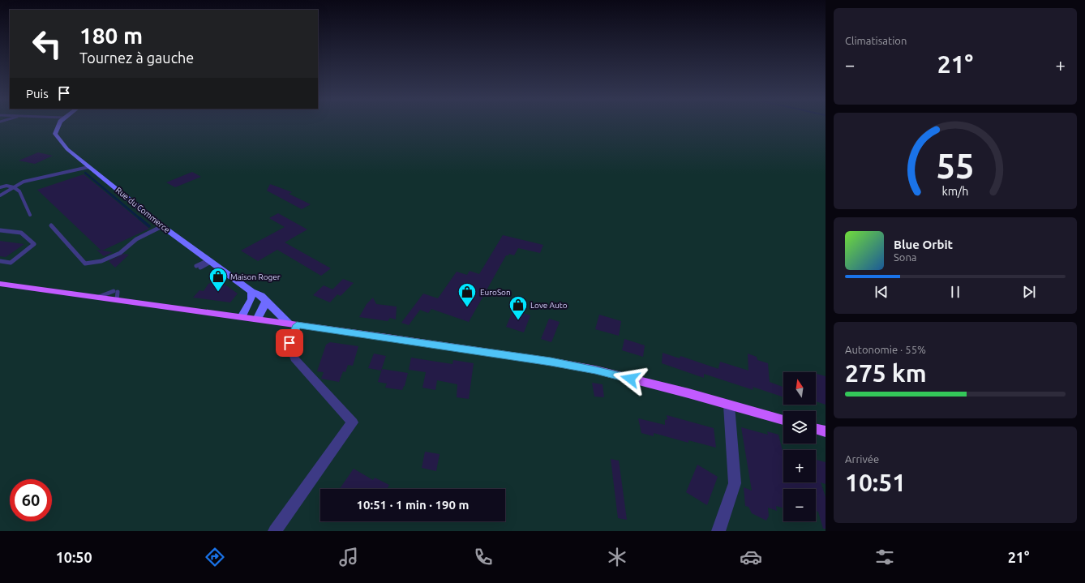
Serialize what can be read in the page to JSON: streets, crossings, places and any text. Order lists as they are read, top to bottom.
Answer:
{
  "streets": {
    "street": ["Rue du Commerce"]
  },
  "places": {
    "shop": ["Maison Roger", "EuroSon", "Love Auto"]
  },
  "north": "top",
  "page": {
    "tile": [
      "Climatisation",
      ["Autonomie · 55%", "275 km"],
      ["Arrivée", "10:51"]
    ],
    "turn": ["180 m", "Tournez à gauche"],
    "heat": ["−", "21°", "+"],
    "then": "Puis",
    "song": ["Blue Orbit", "Sona"],
    "map_buttons": ["+", "−"],
    "limit": "60",
    "trip": "10:51 · 1 min · 190 m",
    "tabs": ["10:50", "21°"],
    "gauge": ["55", "km/h"]
  }
}
